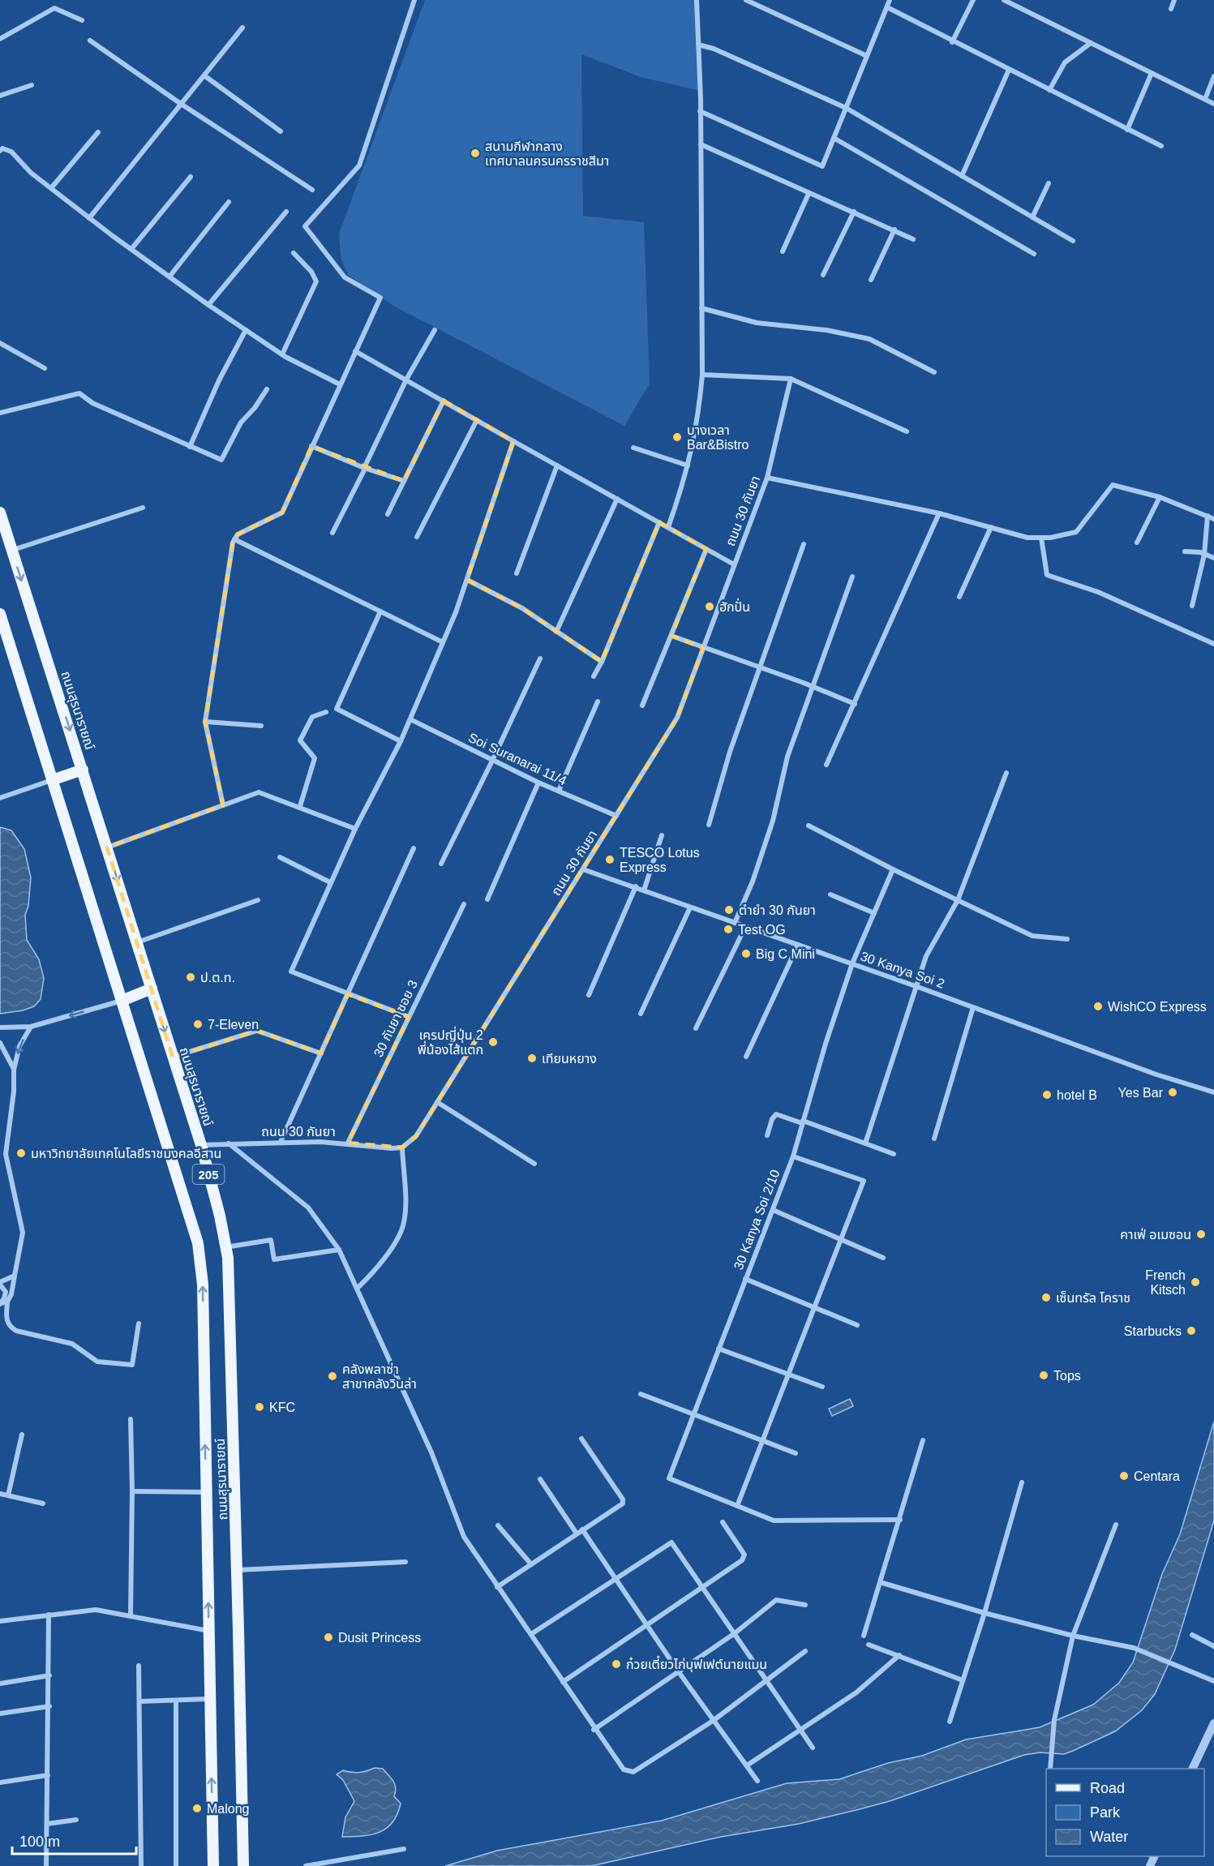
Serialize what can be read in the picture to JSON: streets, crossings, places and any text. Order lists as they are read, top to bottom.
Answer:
{
  "streets": {
    "main road": ["ถนนสุรนารายณ์", "205"],
    "street": [
      "ถนน 30 กันยา",
      "Soi Suranarai 11/4",
      "30 Kanya Soi 2",
      "30 กันยา ซอย 3",
      "30 Kanya Soi 2/10"
    ]
  },
  "crossings": [
    ["ถนน 30 กันยา", "ถนนสุรนารายณ์"],
    ["ถนน 30 กันยา", "Soi Suranarai 11/4"],
    ["ถนน 30 กันยา", "30 Kanya Soi 2"],
    ["ถนน 30 กันยา", "30 กันยา ซอย 3"],
    ["30 Kanya Soi 2", "30 Kanya Soi 2/10"]
  ],
  "places": [
    "สนามกีฬากลาง เทศบาลนครนครราชสีมา",
    "บางเวลา Bar&Bistro",
    "ฮักปั่น",
    "TESCO Lotus Express",
    "ตำยำ 30 กันยา",
    "Test OG",
    "Big C Mini",
    "ป.ต.ท.",
    "WishCO Express",
    "7-Eleven",
    "เครปญี่ปุ่น 2 พี่น้องไส้แตก",
    "เทียนหยาง",
    "Yes Bar",
    "hotel B",
    "มหาวิทยาลัยเทคโนโลยีราชมงคลอีสาน",
    "คาเฟ่ อเมซอน",
    "French Kitsch",
    "เซ็นทรัล โคราช",
    "Starbucks",
    "Tops",
    "คลังพลาซ่า สาขาคลังวินล่า",
    "KFC",
    "Centara",
    "Dusit Princess",
    "ก๋วยเตี๋ยวไก่บุฟเฟต์นายแมน",
    "Malong"
  ],
  "legend": ["Road", "Park", "Water"],
  "scale_bar": "100 m"
}
